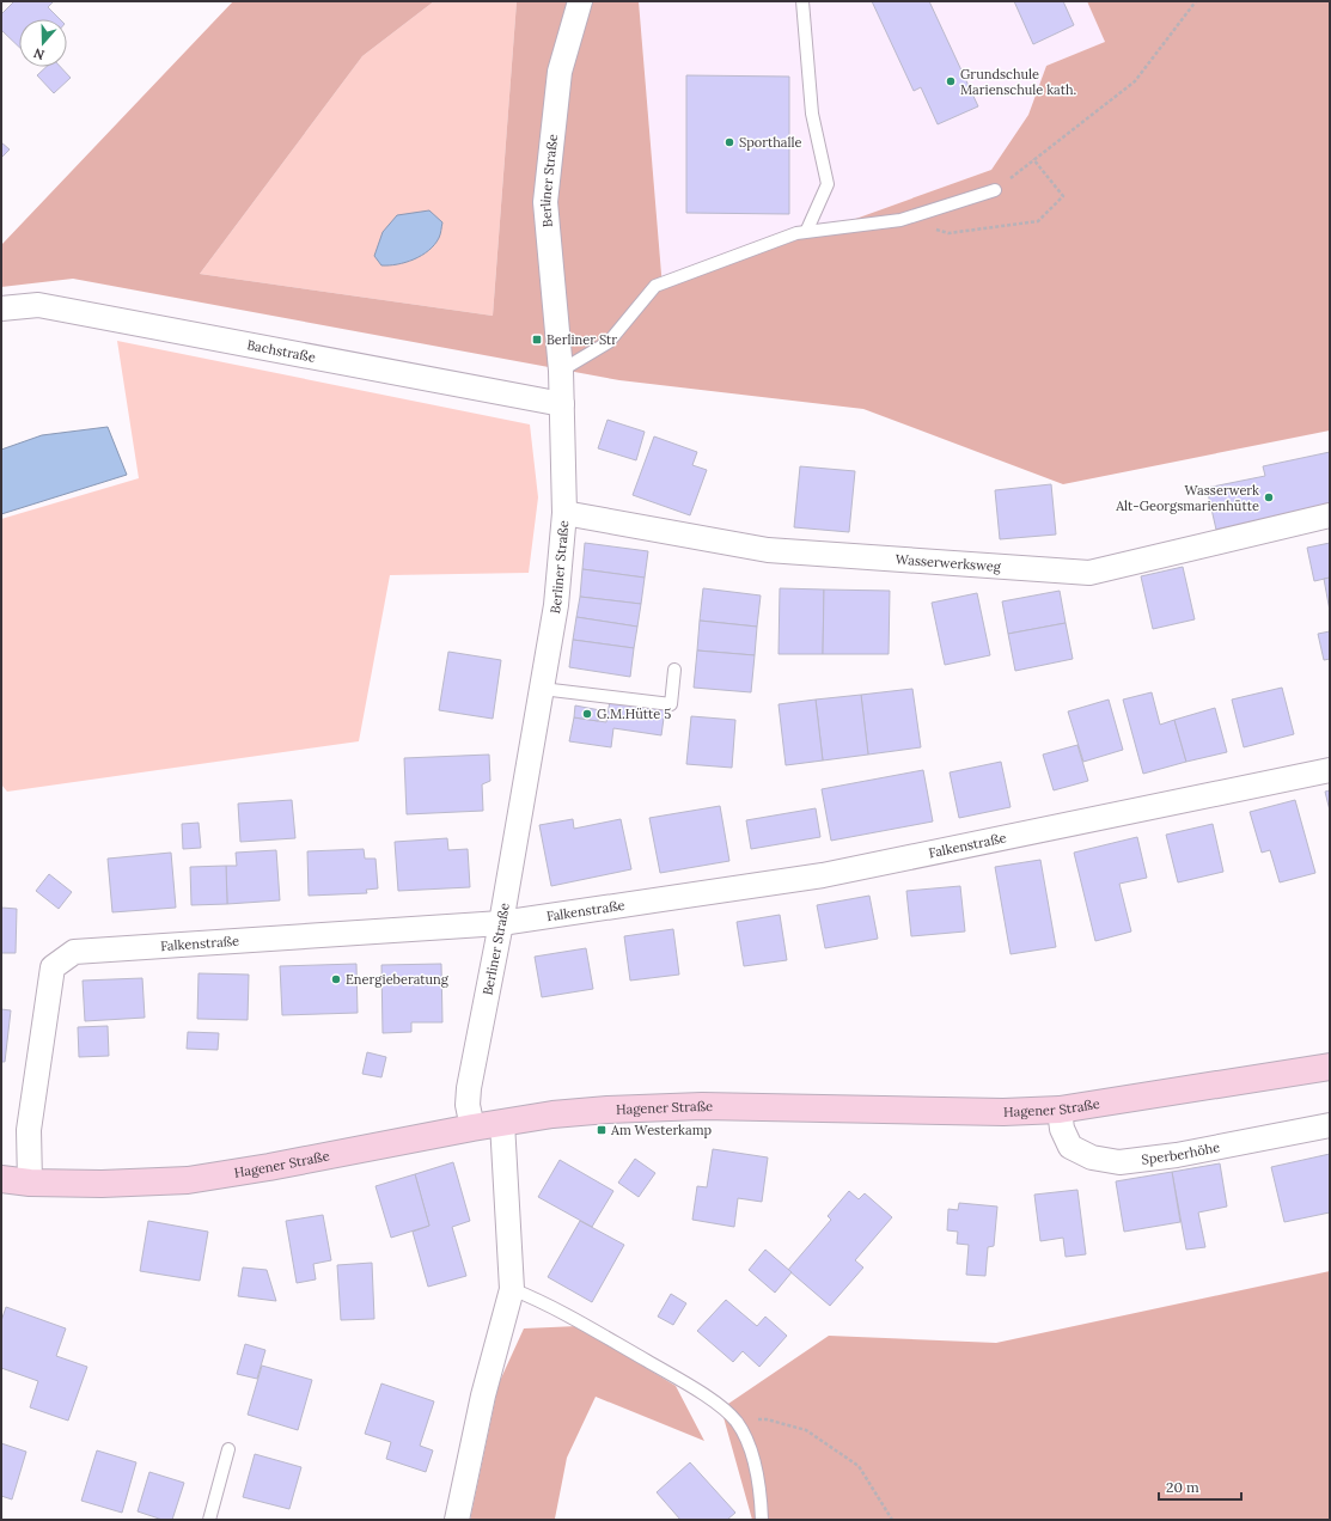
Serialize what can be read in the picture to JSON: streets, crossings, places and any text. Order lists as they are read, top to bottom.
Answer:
{
  "streets": {
    "main road": ["Hagener Straße"],
    "street": [
      "Berliner Straße",
      "Bachstraße",
      "Wasserwerksweg",
      "Falkenstraße",
      "Sperberhöhe"
    ]
  },
  "crossings": [
    ["Berliner Straße", "Bachstraße"],
    ["Berliner Straße", "Wasserwerksweg"],
    ["Berliner Straße", "Falkenstraße"],
    ["Berliner Straße", "Hagener Straße"],
    ["Falkenstraße", "Hagener Straße"],
    ["Hagener Straße", "Sperberhöhe"]
  ],
  "places": {
    "other": [
      "Grundschule Marienschule kath.",
      "Sporthalle",
      "Wasserwerk Alt-Georgsmarienhütte",
      "G.M.Hütte 5",
      "Energieberatung"
    ],
    "transit": ["Berliner Str", "Am Westerkamp"]
  },
  "scale_bar": "20 m",
  "north": "bottom"
}
